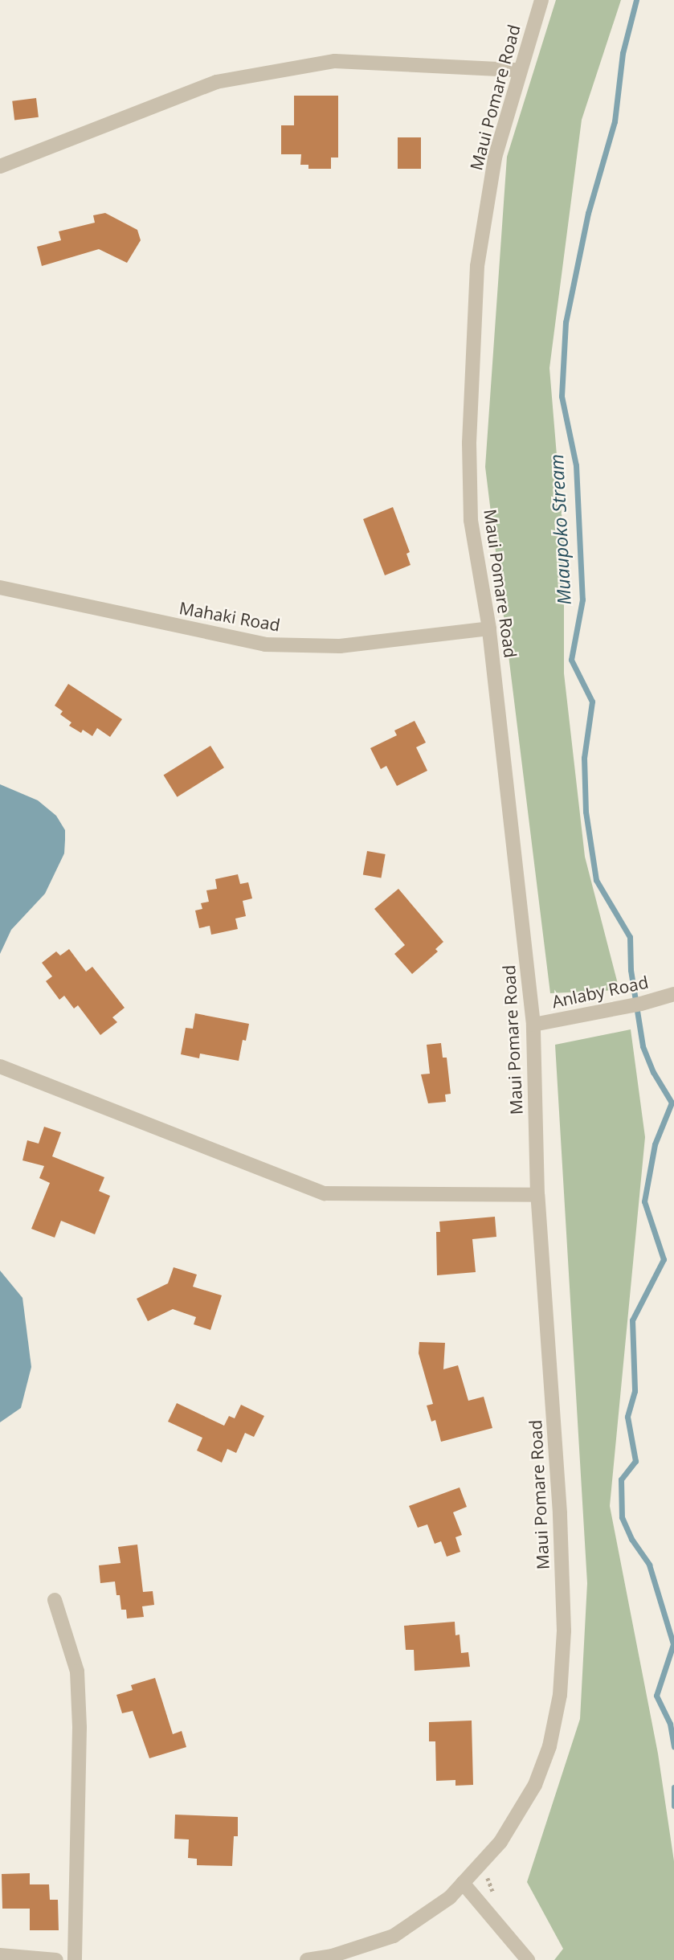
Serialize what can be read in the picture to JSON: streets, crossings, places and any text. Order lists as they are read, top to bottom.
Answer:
{
  "streets": {
    "street": ["Maui Pomare Road", "Mahaki Road", "Anlaby Road"]
  },
  "crossings": [
    ["Maui Pomare Road", "Mahaki Road"],
    ["Maui Pomare Road", "Anlaby Road"]
  ],
  "water": ["Muaupoko Stream"]
}
